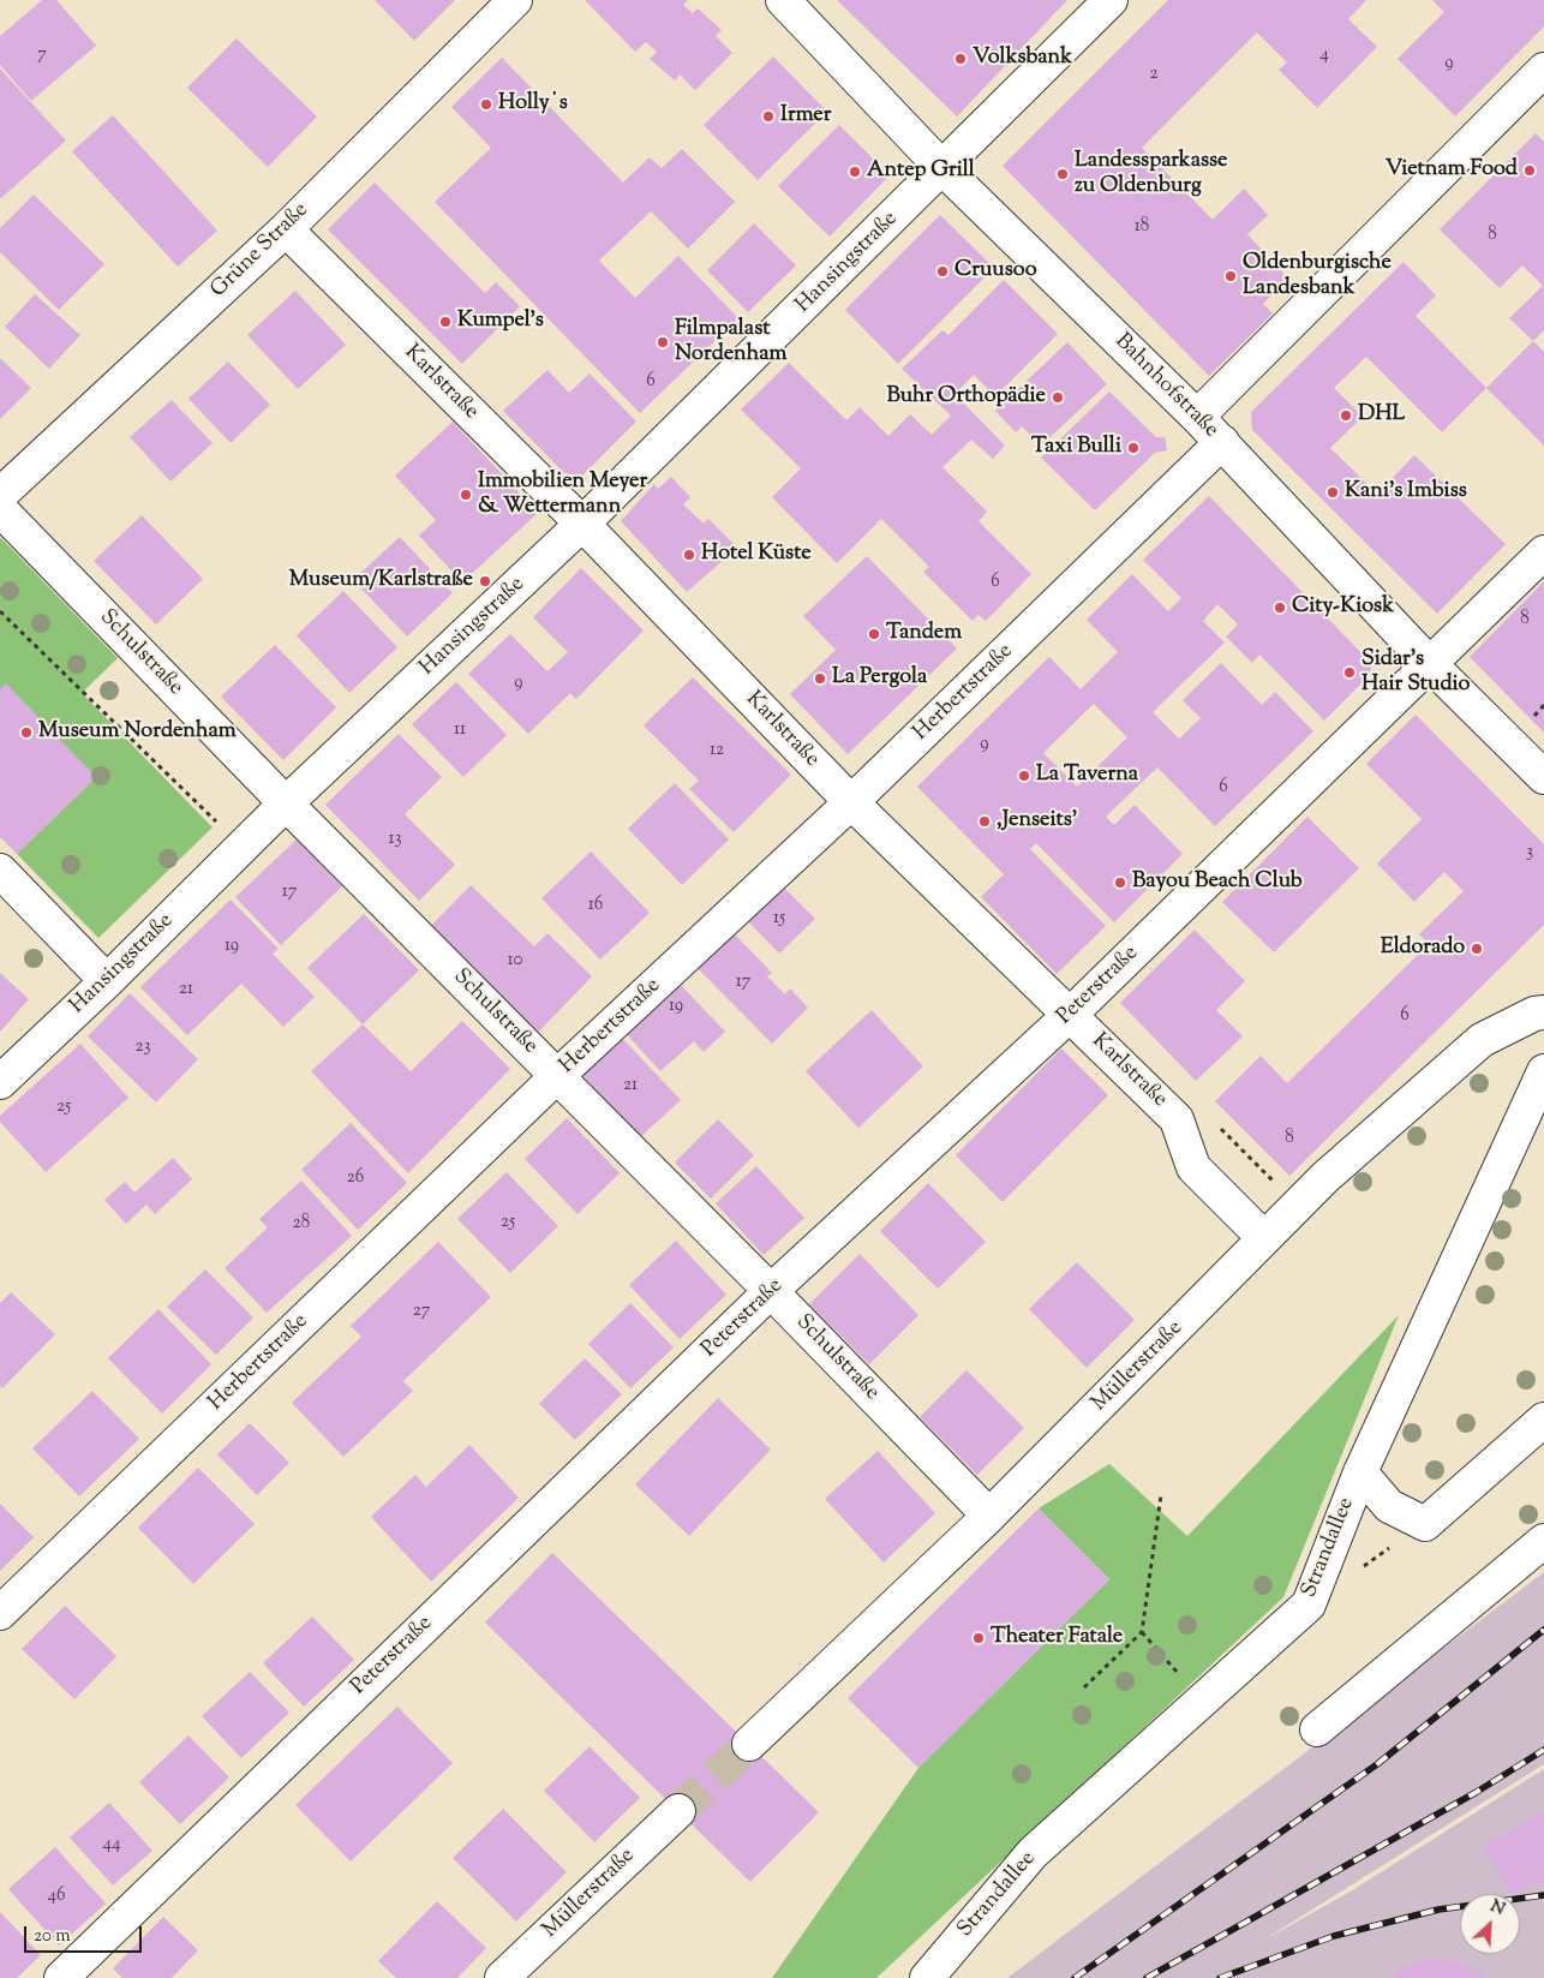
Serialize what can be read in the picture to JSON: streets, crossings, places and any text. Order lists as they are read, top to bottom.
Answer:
{
  "streets": {
    "street": [
      "Grüne Straße",
      "Hansingstraße",
      "Karlstraße",
      "Bahnhofstraße",
      "Schulstraße",
      "Herbertstraße",
      "Peterstraße",
      "Müllerstraße",
      "Strandallee"
    ]
  },
  "crossings": [
    ["Grüne Straße", "Karlstraße"],
    ["Hansingstraße", "Karlstraße"],
    ["Hansingstraße", "Bahnhofstraße"],
    ["Hansingstraße", "Schulstraße"],
    ["Karlstraße", "Herbertstraße"],
    ["Karlstraße", "Peterstraße"],
    ["Karlstraße", "Müllerstraße"],
    ["Bahnhofstraße", "Herbertstraße"],
    ["Bahnhofstraße", "Peterstraße"],
    ["Schulstraße", "Herbertstraße"],
    ["Schulstraße", "Peterstraße"],
    ["Schulstraße", "Müllerstraße"]
  ],
  "places": [
    "Volksbank",
    "Hollyʼs",
    "Irmer",
    "Vietnam Food",
    "Antep Grill",
    "Landessparkasse zu Oldenburg",
    "Cruusoo",
    "Oldenburgische Landesbank",
    "Kumpel's",
    "Filmpalast Nordenham",
    "Buhr Orthopädie",
    "DHL",
    "Taxi Bulli",
    "Kani's Imbiss",
    "Immobilien Meyer & Wettermann",
    "Hotel Küste",
    "Museum/Karlstraße",
    "City-Kiosk",
    "Tandem",
    "Sidar's Hair Studio",
    "La Pergola",
    "Museum Nordenham",
    "La Taverna",
    ",Jenseits'",
    "Bayou Beach Club",
    "Eldorado",
    "Theater Fatale"
  ],
  "house_numbers": [
    "7",
    "4",
    "9",
    "2",
    "18",
    "8",
    "6",
    "6",
    "8",
    "9",
    "11",
    "9",
    "12",
    "6",
    "13",
    "3",
    "17",
    "16",
    "15",
    "19",
    "10",
    "17",
    "21",
    "19",
    "6",
    "23",
    "21",
    "25",
    "8",
    "26",
    "25",
    "28",
    "27",
    "44",
    "46"
  ],
  "scale_bar": "20 m",
  "north": "top right"
}
